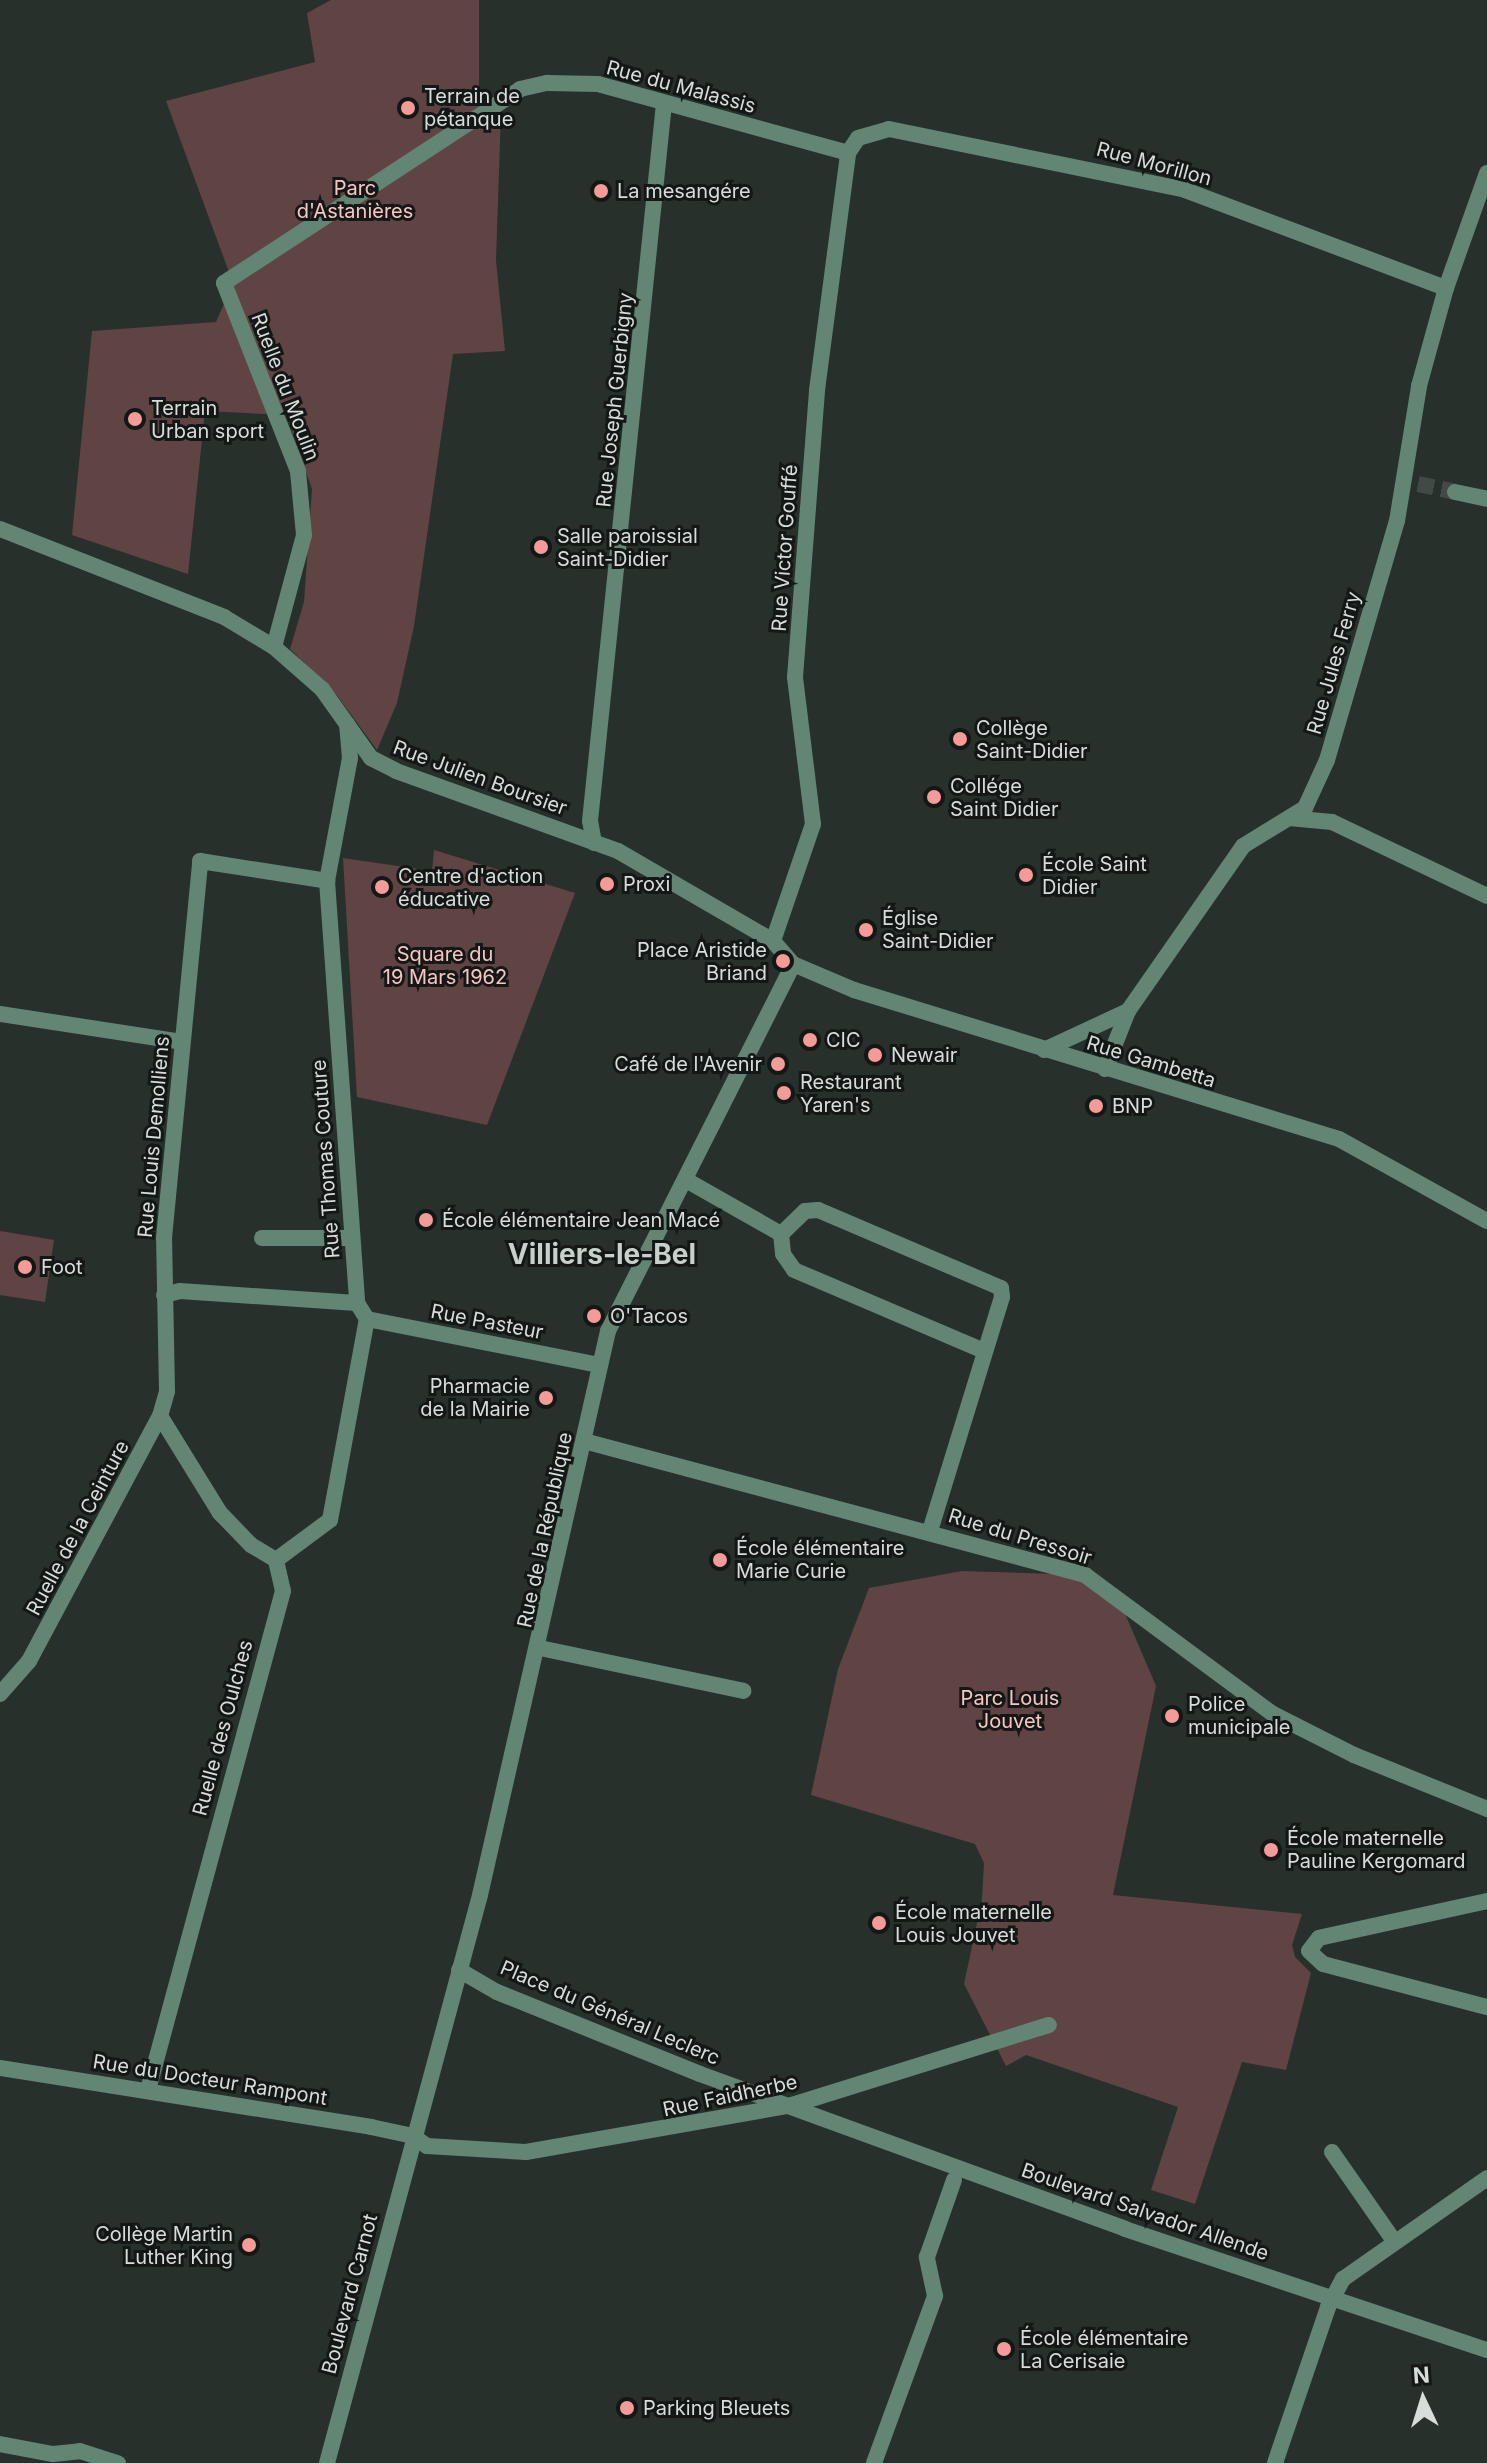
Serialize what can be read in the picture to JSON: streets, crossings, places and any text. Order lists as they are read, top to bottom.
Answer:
{
  "streets": {
    "street": [
      "Rue du Malassis",
      "Rue Morillon",
      "Ruelle du Moulin",
      "Rue Joseph Guerbigny",
      "Rue Victor Gouffé",
      "Rue Jules Ferry",
      "Rue Julien Boursier",
      "Rue Gambetta",
      "Rue Louis Demolliens",
      "Rue Thomas Couture",
      "Rue Pasteur",
      "Ruelle de la Ceinture",
      "Rue de la République",
      "Rue du Pressoir",
      "Ruelle des Oulches",
      "Place du Général Leclerc",
      "Rue du Docteur Rampont",
      "Rue Faidherbe",
      "Boulevard Salvador Allende",
      "Boulevard Carnot"
    ]
  },
  "crossings": [
    ["Rue du Malassis", "Rue Morillon"],
    ["Rue du Malassis", "Ruelle du Moulin"],
    ["Rue du Malassis", "Rue Joseph Guerbigny"],
    ["Rue du Malassis", "Rue Victor Gouffé"],
    ["Rue Morillon", "Rue Victor Gouffé"],
    ["Rue Morillon", "Rue Jules Ferry"],
    ["Ruelle du Moulin", "Rue Julien Boursier"],
    ["Rue Joseph Guerbigny", "Rue Julien Boursier"],
    ["Rue Victor Gouffé", "Rue Julien Boursier"],
    ["Rue Jules Ferry", "Rue Gambetta"],
    ["Rue Julien Boursier", "Rue Gambetta"],
    ["Rue Julien Boursier", "Rue Thomas Couture"],
    ["Rue Julien Boursier", "Rue de la République"],
    ["Rue Gambetta", "Rue de la République"],
    ["Rue Louis Demolliens", "Rue Thomas Couture"],
    ["Rue Louis Demolliens", "Ruelle de la Ceinture"],
    ["Rue Thomas Couture", "Rue Pasteur"],
    ["Rue Pasteur", "Rue de la République"],
    ["Rue de la République", "Rue du Pressoir"],
    ["Rue de la République", "Place du Général Leclerc"],
    ["Rue de la République", "Rue du Docteur Rampont"],
    ["Rue de la République", "Rue Faidherbe"],
    ["Rue de la République", "Boulevard Carnot"],
    ["Ruelle des Oulches", "Rue du Docteur Rampont"],
    ["Place du Général Leclerc", "Rue Faidherbe"],
    ["Place du Général Leclerc", "Boulevard Salvador Allende"],
    ["Rue du Docteur Rampont", "Rue Faidherbe"],
    ["Rue du Docteur Rampont", "Boulevard Carnot"],
    ["Rue Faidherbe", "Boulevard Salvador Allende"],
    ["Rue Faidherbe", "Boulevard Carnot"]
  ],
  "districts": ["Villiers-le-Bel"],
  "parks": ["Parc d'Astanières", "Square du 19 Mars 1962", "Parc Louis Jouvet"],
  "places": [
    "Terrain de pétanque",
    "La mesangére",
    "Terrain Urban sport",
    "Salle paroissial Saint-Didier",
    "Collège Saint-Didier",
    "Collége Saint Didier",
    "École Saint Didier",
    "Proxi",
    "Centre d'action éducative",
    "Église Saint-Didier",
    "Place Aristide Briand",
    "CIC",
    "Newair",
    "Café de l'Avenir",
    "Restaurant Yaren's",
    "BNP",
    "École élémentaire Jean Macé",
    "Foot",
    "O'Tacos",
    "Pharmacie de la Mairie",
    "École élémentaire Marie Curie",
    "Police municipale",
    "École maternelle Pauline Kergomard",
    "École maternelle Louis Jouvet",
    "Collège Martin Luther King",
    "École élémentaire La Cerisaie",
    "Parking Bleuets"
  ],
  "north": "top"
}
